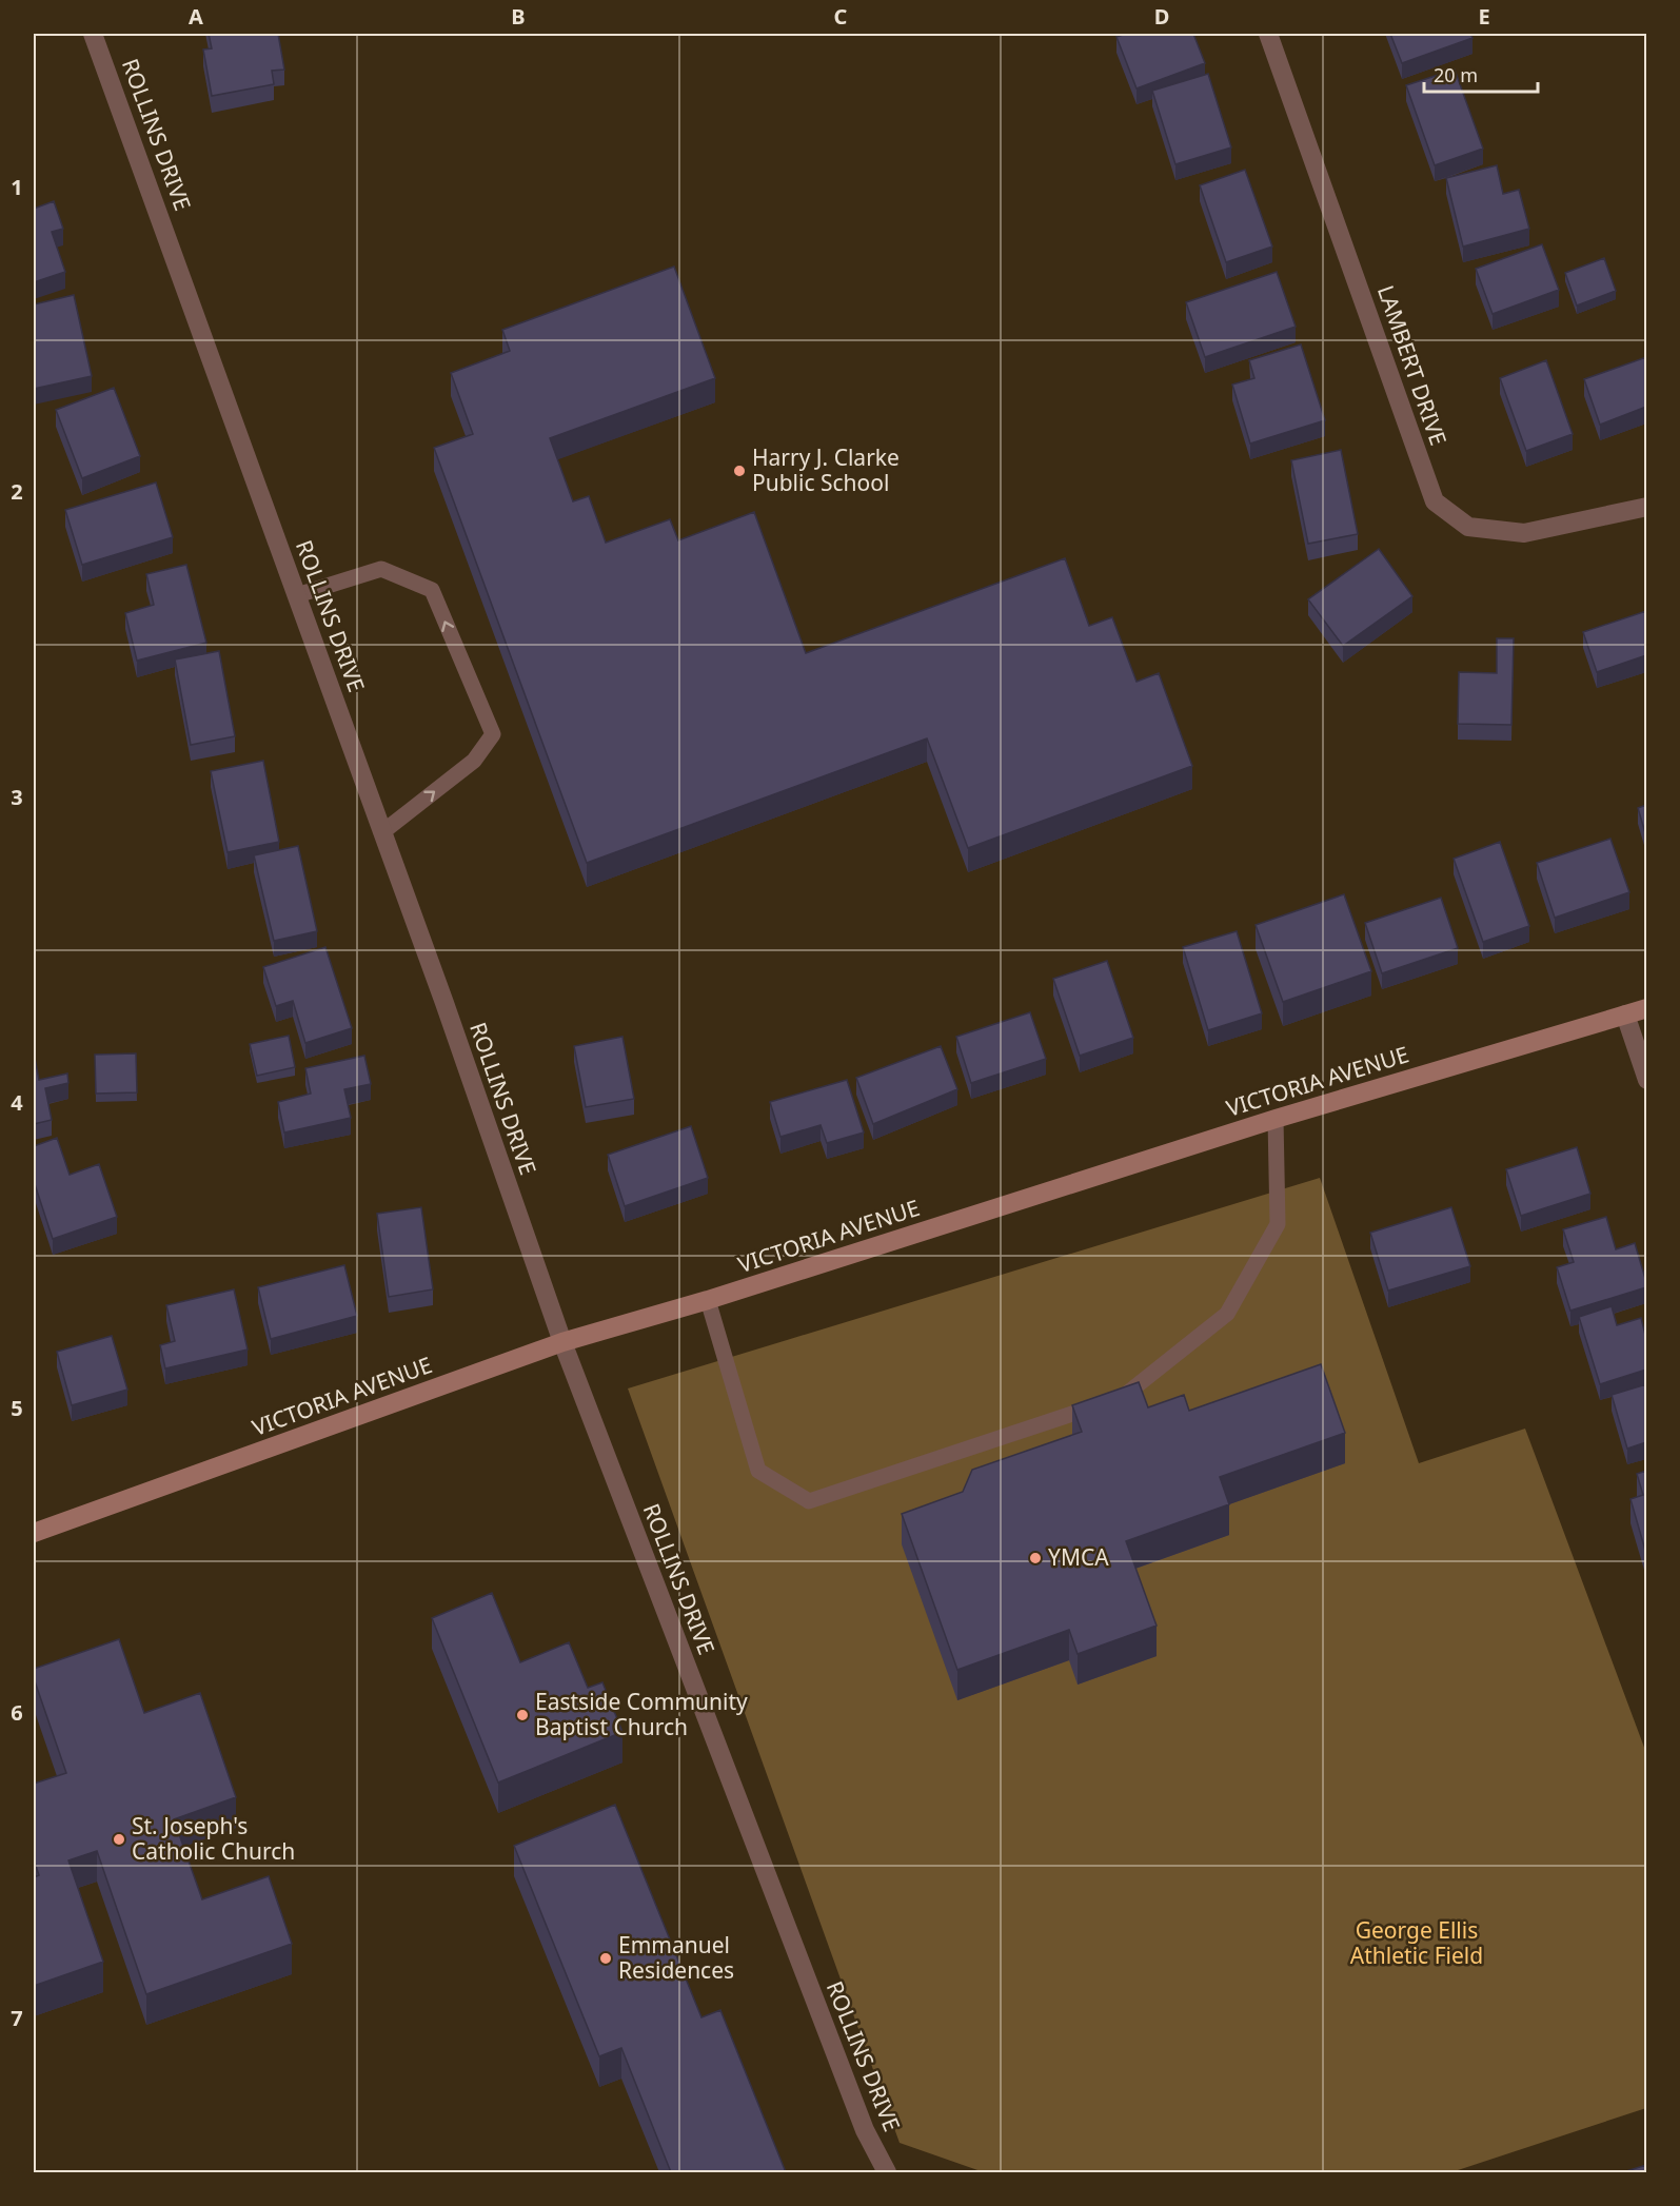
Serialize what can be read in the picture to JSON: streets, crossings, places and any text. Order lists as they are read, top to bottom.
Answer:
{
  "streets": {
    "street": ["ROLLINS DRIVE", "LAMBERT DRIVE", "VICTORIA AVENUE"]
  },
  "crossings": [
    ["ROLLINS DRIVE", "VICTORIA AVENUE"]
  ],
  "parks": ["George Ellis Athletic Field"],
  "places": [
    "Harry J. Clarke Public School",
    "YMCA",
    "Eastside Community Baptist Church",
    "St. Joseph's Catholic Church",
    "Emmanuel Residences"
  ],
  "scale_bar": "20 m",
  "grid": {
    "columns": [
      "A",
      "B",
      "C",
      "D",
      "E"
    ],
    "rows": [
      "1",
      "2",
      "3",
      "4",
      "5",
      "6",
      "7"
    ]
  }
}
